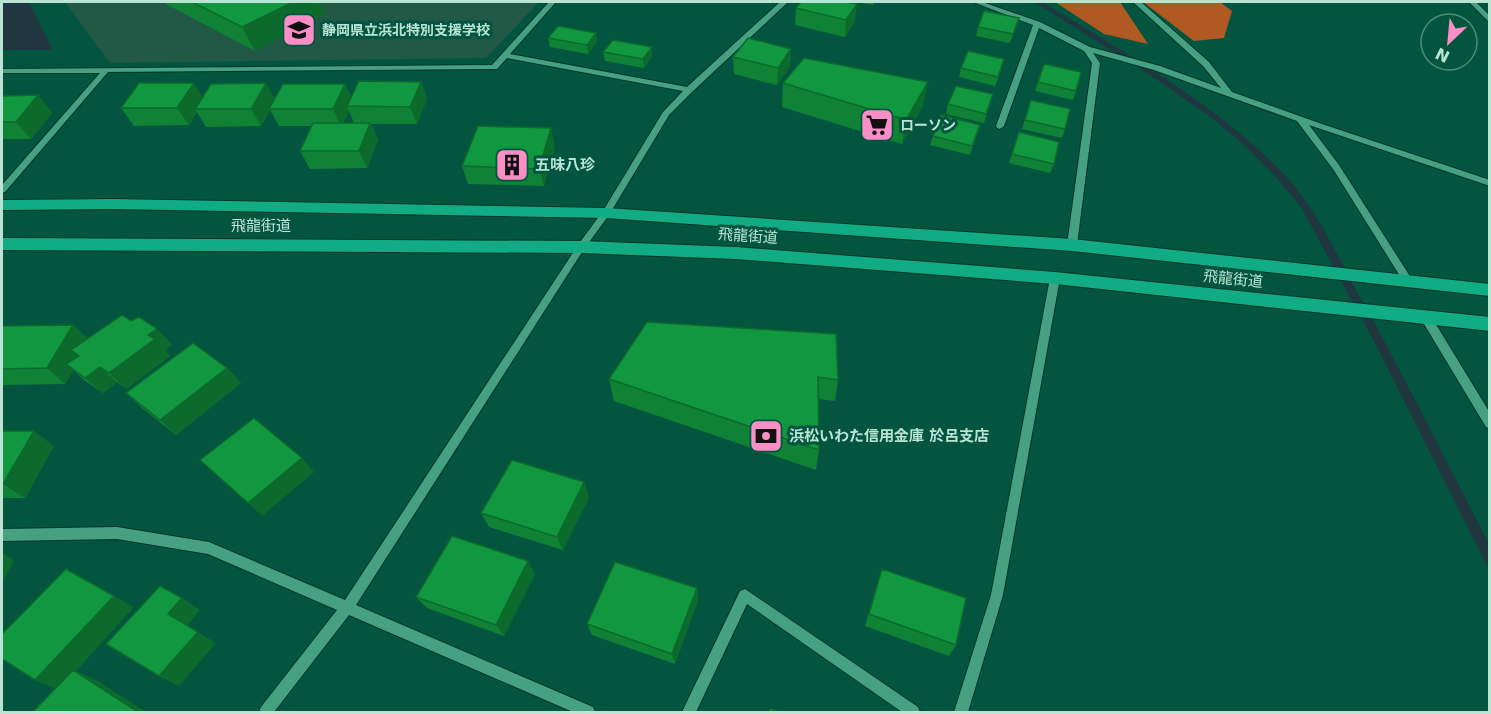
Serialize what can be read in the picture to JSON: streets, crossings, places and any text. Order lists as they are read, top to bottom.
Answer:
{
  "streets": {
    "highway": ["飛龍街道"]
  },
  "places": {
    "school or university": ["静岡県立浜北特別支援学校"],
    "supermarket": ["ローソン"],
    "building": ["五味八珍"],
    "bank": ["浜松いわた信用金庫 於呂支店"]
  },
  "north": "bottom left"
}
